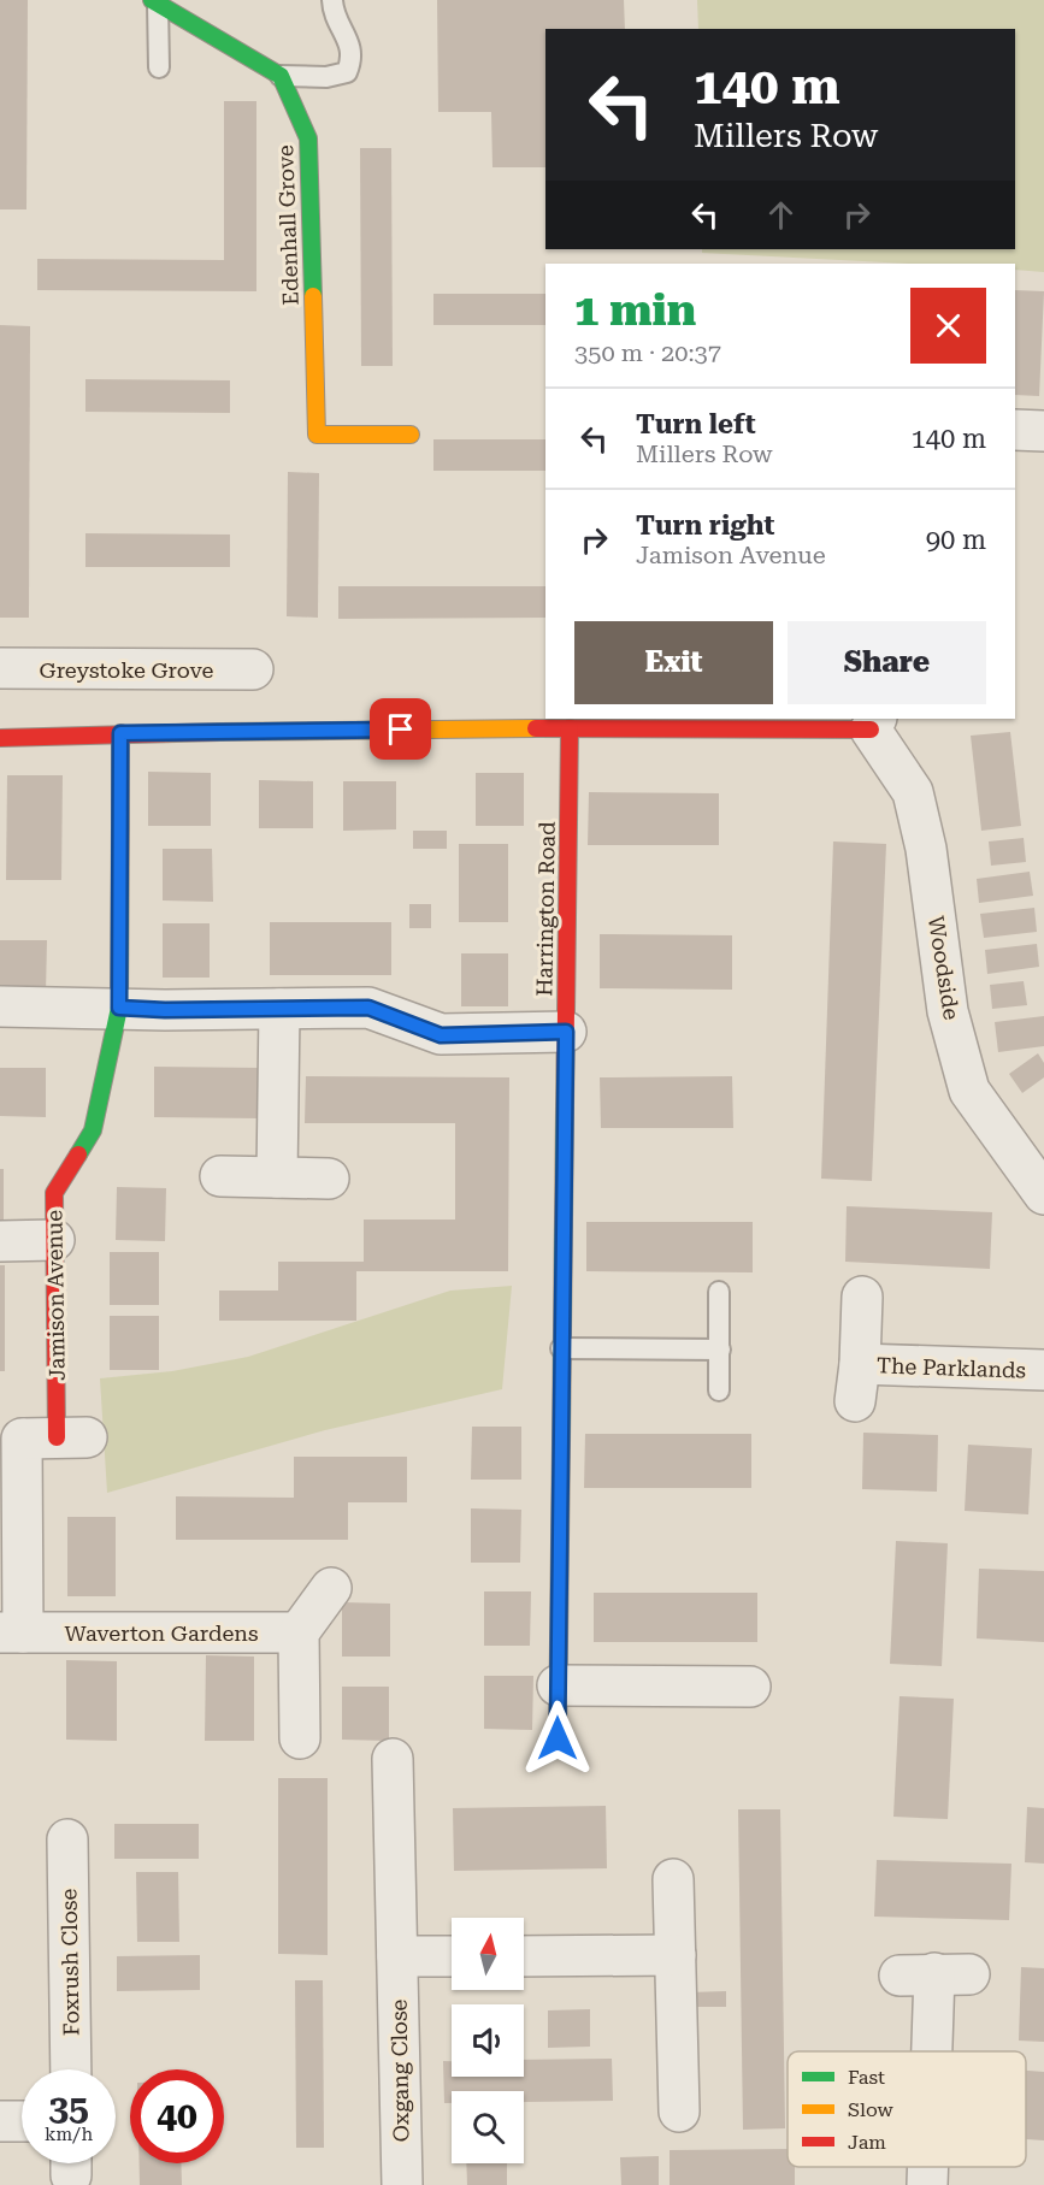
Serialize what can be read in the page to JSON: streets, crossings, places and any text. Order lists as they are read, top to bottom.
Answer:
{
  "streets": {
    "street": [
      "Edenhall Grove",
      "Greystoke Grove",
      "Harrington Road",
      "Woodside",
      "Jamison Avenue",
      "The Parklands",
      "Waverton Gardens",
      "Foxrush Close",
      "Oxgang Close"
    ]
  },
  "crossings": [
    ["Jamison Avenue", "Waverton Gardens"]
  ],
  "legend": ["Fast", "Slow", "Jam"],
  "north": "top",
  "page": {
    "turn": ["140 m", "Millers Row"],
    "heading": ["1 min", "350 m · 20:37"],
    "list": [
      {
        "name": "Turn left",
        "note": "Millers Row",
        "value": "140 m"
      },
      {
        "name": "Turn right",
        "note": "Jamison Avenue",
        "value": "90 m"
      }
    ],
    "buttons": ["Exit", "Share"],
    "speed": "35 km/h",
    "limit": "40"
  }
}
